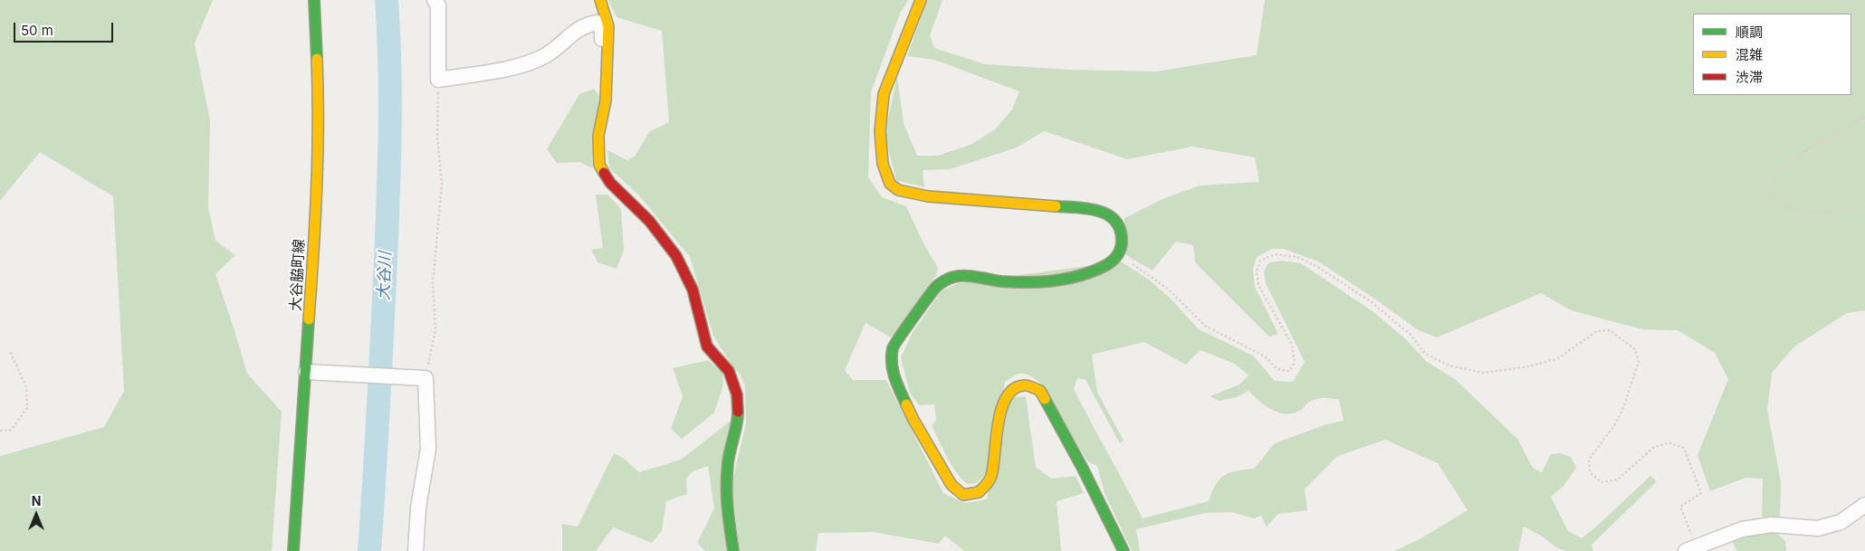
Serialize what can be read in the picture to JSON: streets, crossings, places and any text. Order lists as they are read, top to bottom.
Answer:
{
  "streets": {
    "street": ["大谷脇町線"]
  },
  "water": ["大谷川"],
  "legend": ["順調", "混雑", "渋滞"],
  "scale_bar": "50 m",
  "north": "top"
}
